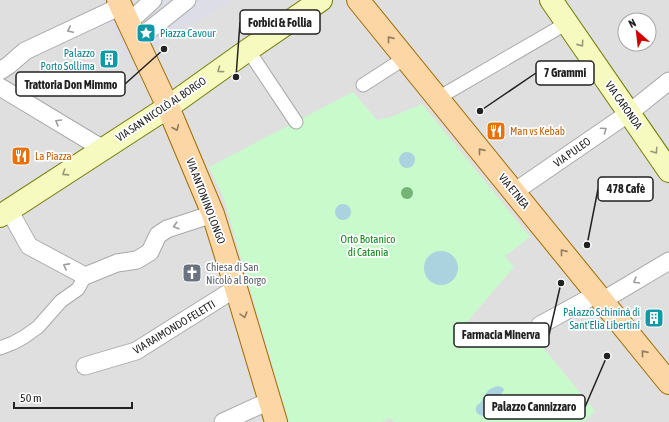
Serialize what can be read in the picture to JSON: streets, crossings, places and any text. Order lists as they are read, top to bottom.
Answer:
{
  "streets": {
    "main road": [
      "VIA CARONDA",
      "VIA SAN NICOLÒ AL BORGO",
      "VIA ETNEA",
      "VIA ANTONINO LONGO"
    ],
    "street": ["VIA PULEO", "VIA RAIMONDO FELETTI"]
  },
  "crossings": [
    ["VIA CARONDA", "VIA PULEO"],
    ["VIA SAN NICOLÒ AL BORGO", "VIA ANTONINO LONGO"],
    ["VIA PULEO", "VIA ETNEA"],
    ["VIA ANTONINO LONGO", "VIA RAIMONDO FELETTI"]
  ],
  "one_way": [
    "VIA CARONDA",
    "VIA SAN NICOLÒ AL BORGO",
    "VIA ETNEA",
    "VIA ANTONINO LONGO"
  ],
  "parks": ["Orto Botanico di Catania"],
  "places": {
    "place": ["Piazza Cavour"],
    "other": [
      "Trattoria Don Mimmo",
      "Forbici & Follia",
      "7 Grammi",
      "478 Cafè",
      "Farmacia Minerva",
      "Palazzo Cannizzaro"
    ],
    "building": ["Palazzo Porto Sollima", "Palazzo Schininà di Sant'Elia Libertini"],
    "restaurant": ["Man vs Kebab", "La Piazza"],
    "church": ["Chiesa di San Nicolò al Borgo"]
  },
  "scale_bar": "50 m",
  "north": "top left"
}
